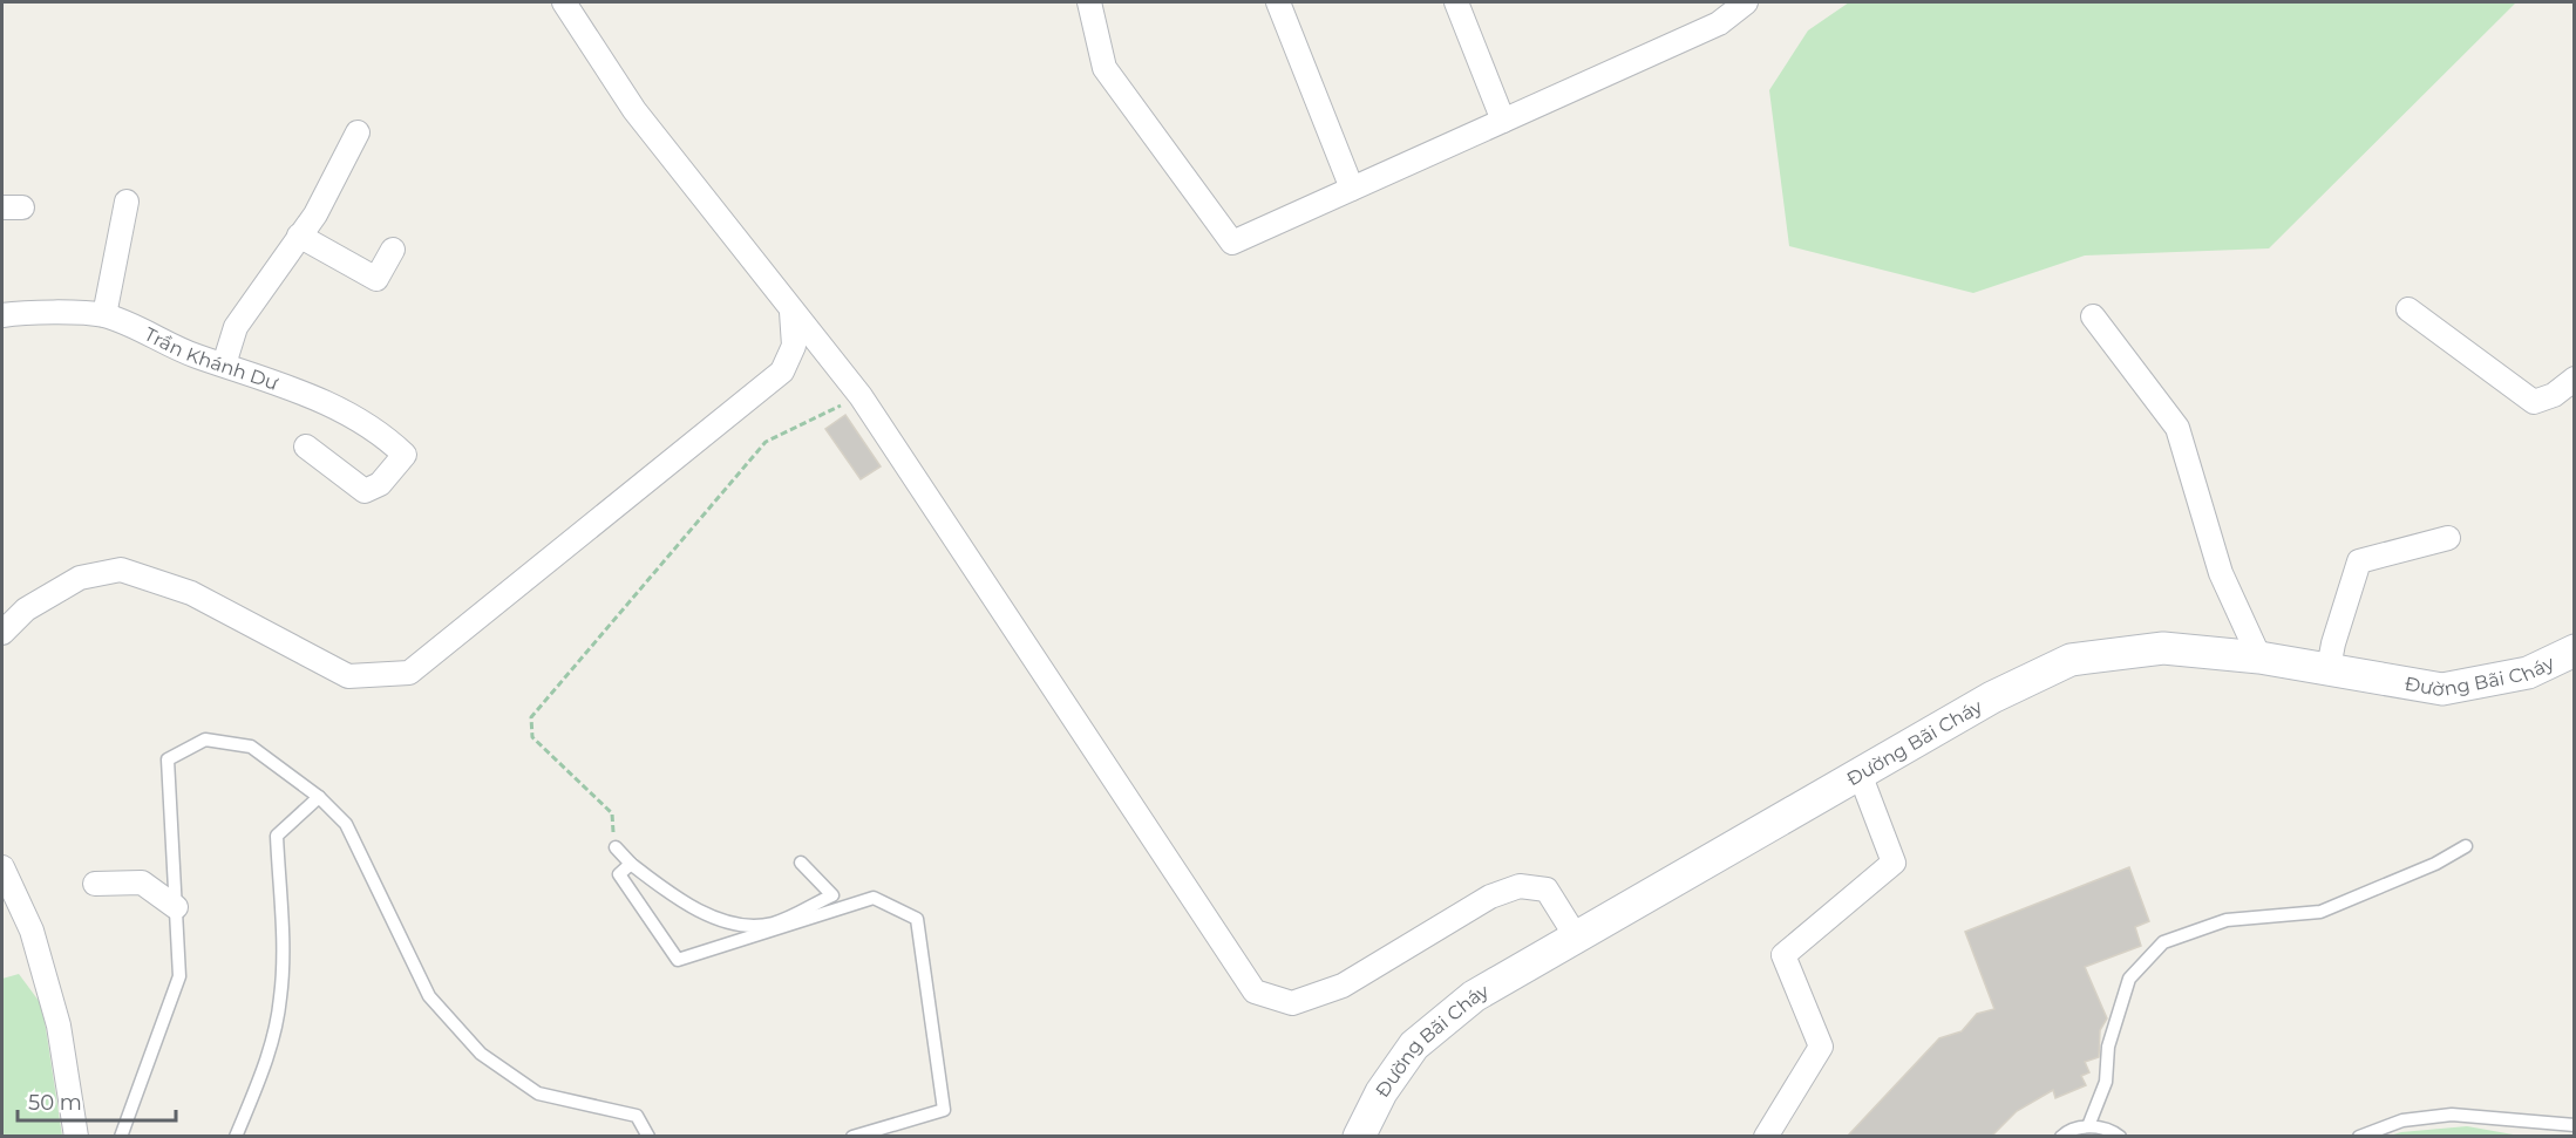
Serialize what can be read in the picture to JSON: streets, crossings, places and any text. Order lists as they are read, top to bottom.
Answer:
{
  "streets": {
    "main road": ["Đường Bãi Cháy"],
    "street": ["Trần Khánh Dư"]
  },
  "scale_bar": "50 m"
}
